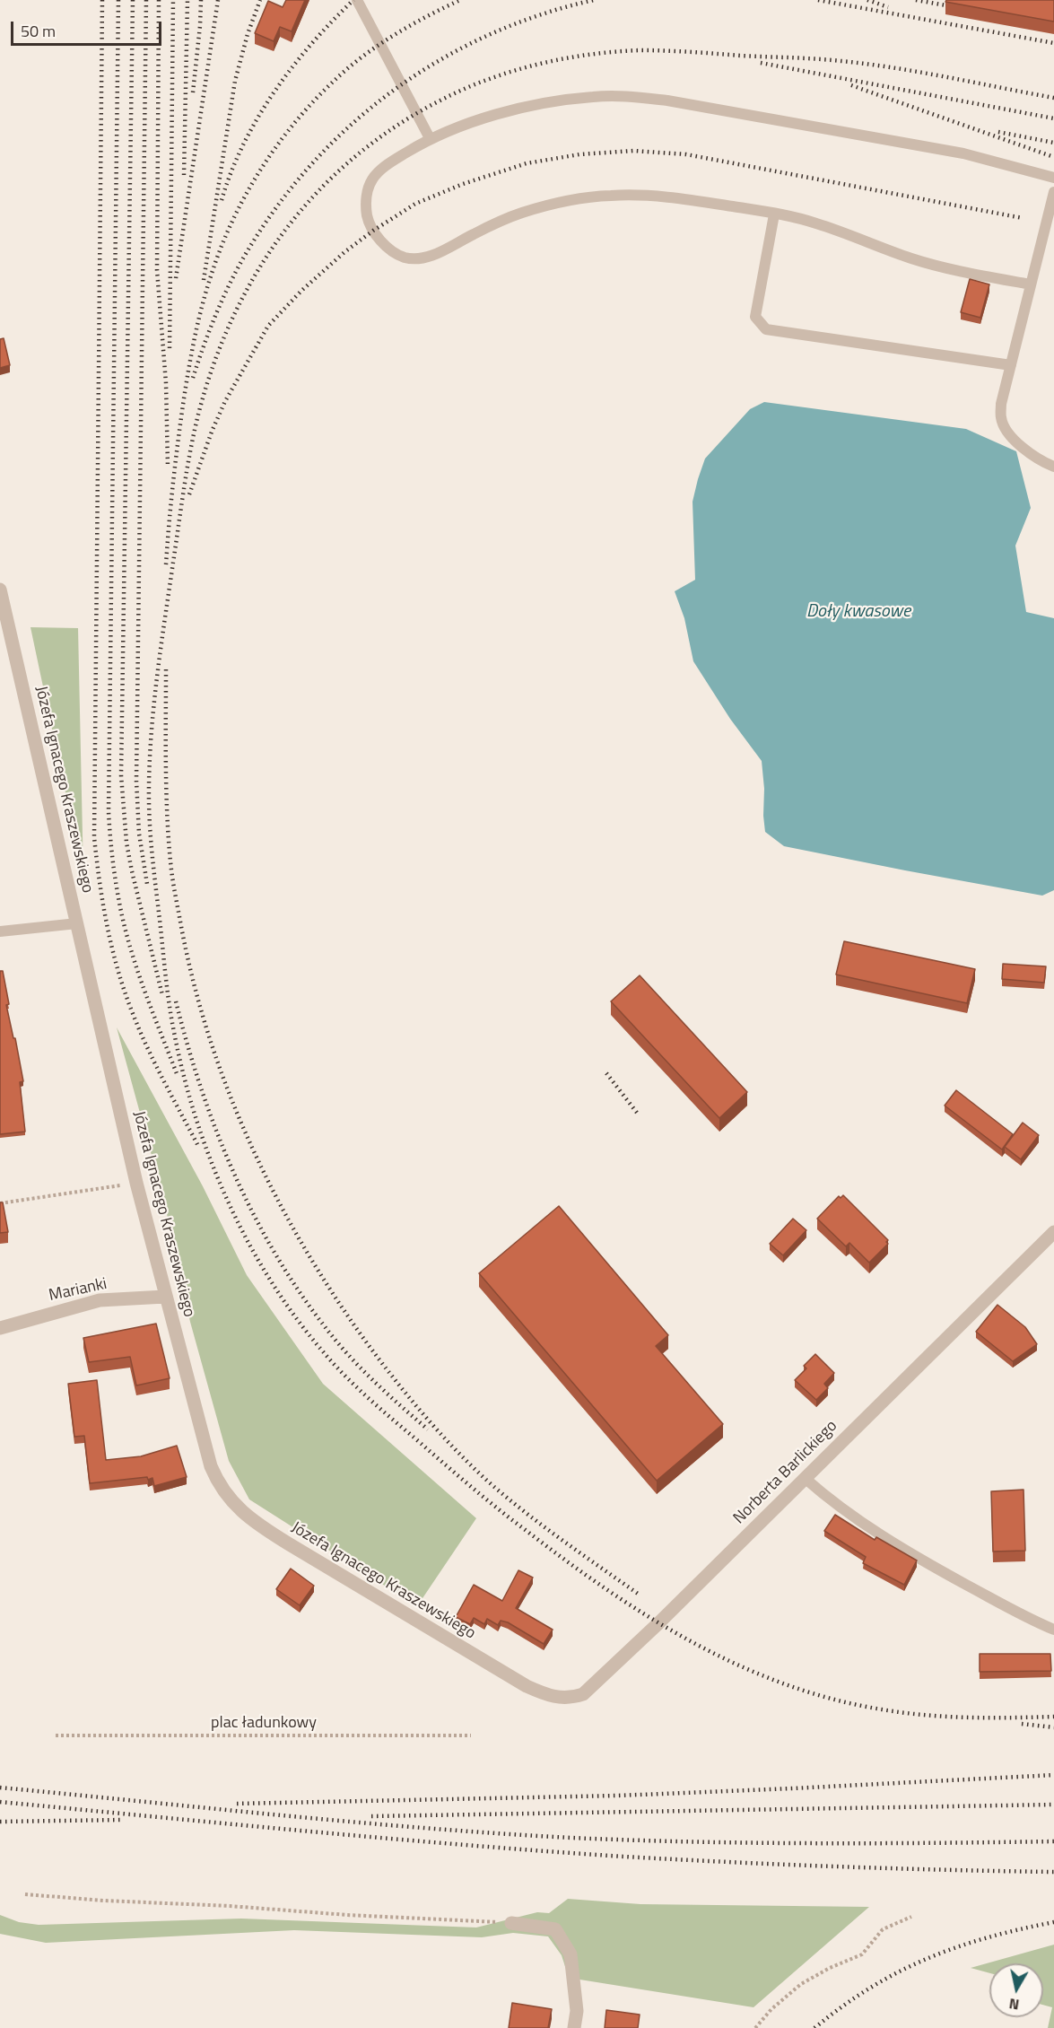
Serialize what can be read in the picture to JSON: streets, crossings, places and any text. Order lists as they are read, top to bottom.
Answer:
{
  "streets": {
    "street": ["Józefa Ignacego Kraszewskiego", "Marianki", "Norberta Barlickiego"],
    "path": ["plac ładunkowy"]
  },
  "crossings": [
    ["Józefa Ignacego Kraszewskiego", "Marianki"],
    ["Józefa Ignacego Kraszewskiego", "Norberta Barlickiego"]
  ],
  "water": ["Doły kwasowe"],
  "scale_bar": "50 m",
  "north": "bottom"
}
